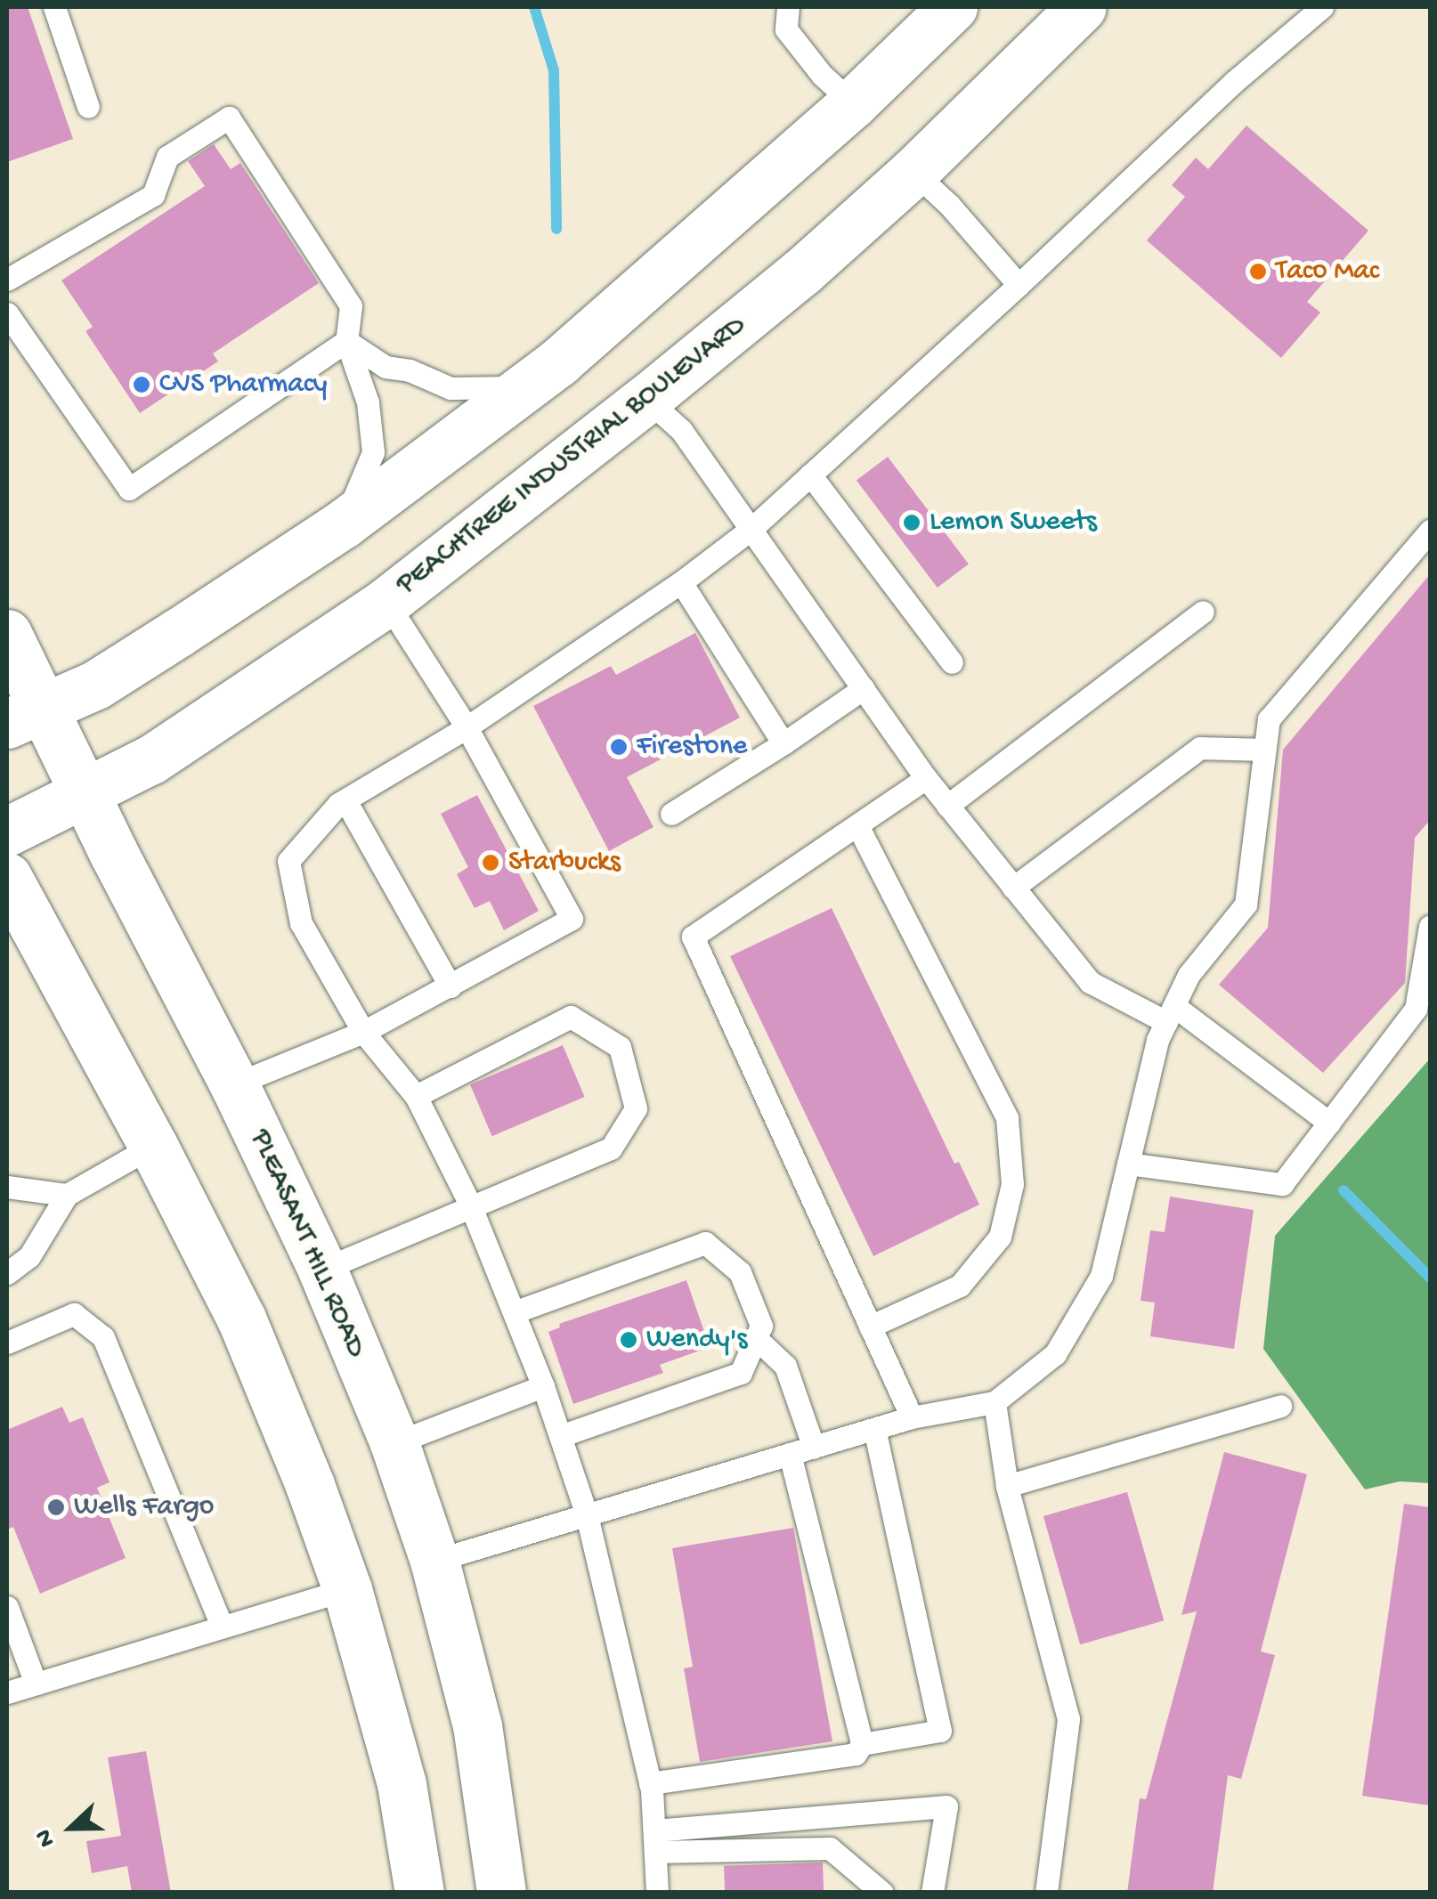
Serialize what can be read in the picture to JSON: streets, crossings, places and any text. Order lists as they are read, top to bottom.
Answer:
{
  "streets": {
    "highway": ["PEACHTREE INDUSTRIAL BOULEVARD", "PLEASANT HILL ROAD"]
  },
  "crossings": [
    ["PEACHTREE INDUSTRIAL BOULEVARD", "PLEASANT HILL ROAD"]
  ],
  "places": [
    "Taco Mac",
    "CVS Pharmacy",
    "Lemon Sweets",
    "Firestone",
    "Starbucks",
    "Wendy's",
    "Wells Fargo"
  ],
  "north": "left"
}
